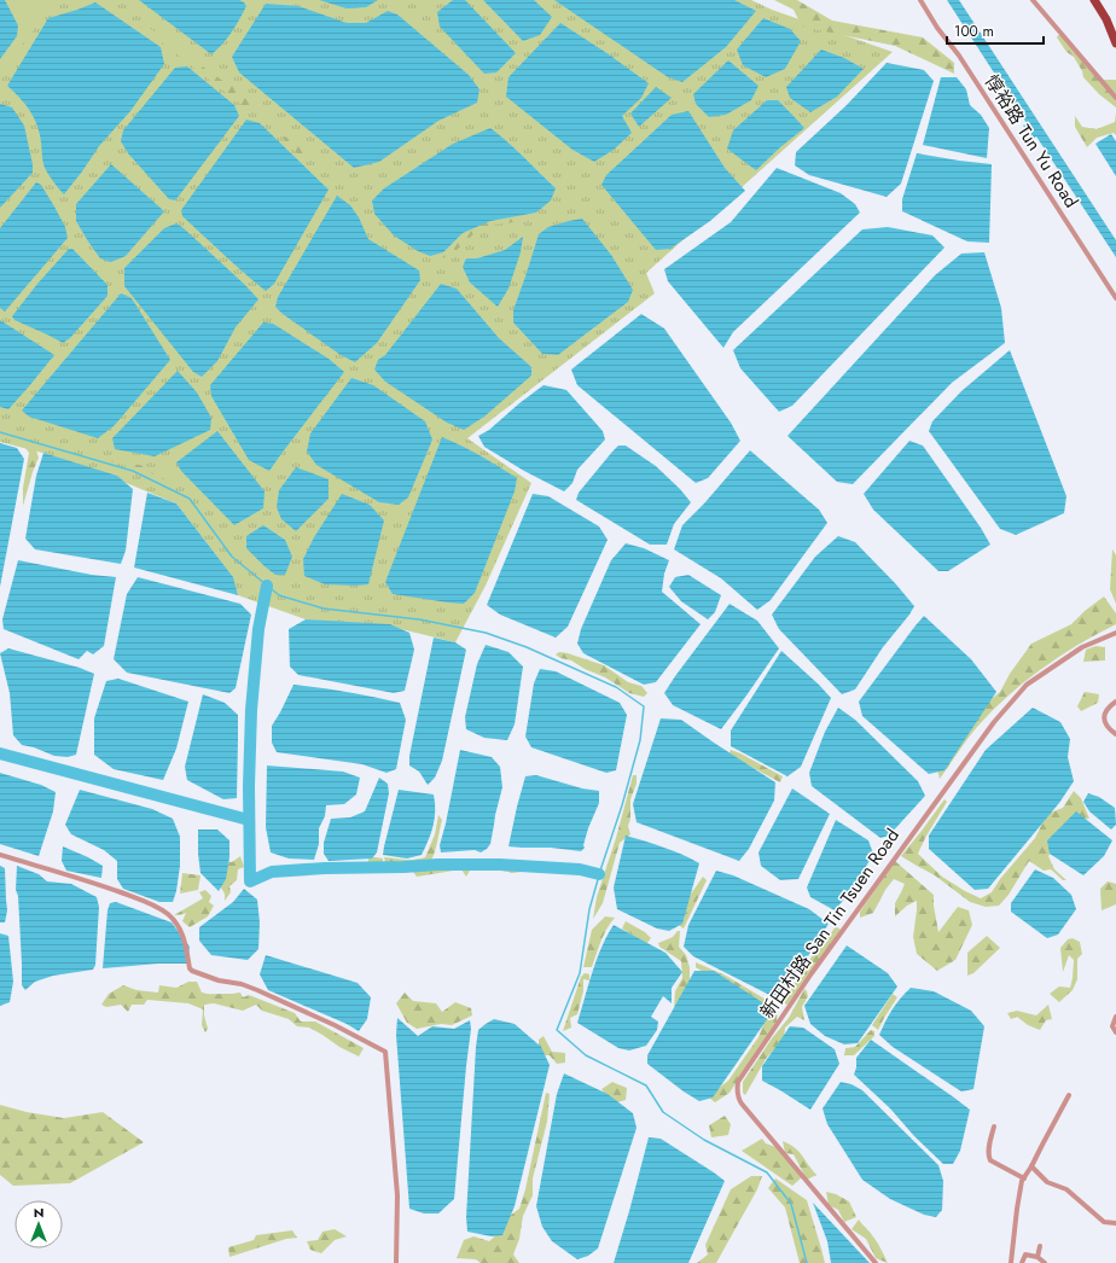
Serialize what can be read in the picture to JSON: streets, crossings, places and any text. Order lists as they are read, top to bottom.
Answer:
{
  "streets": {
    "street": ["惇裕路 Tun Yu Road", "新田村路 San Tin Tsuen Road"]
  },
  "scale_bar": "100 m",
  "north": "top"
}
